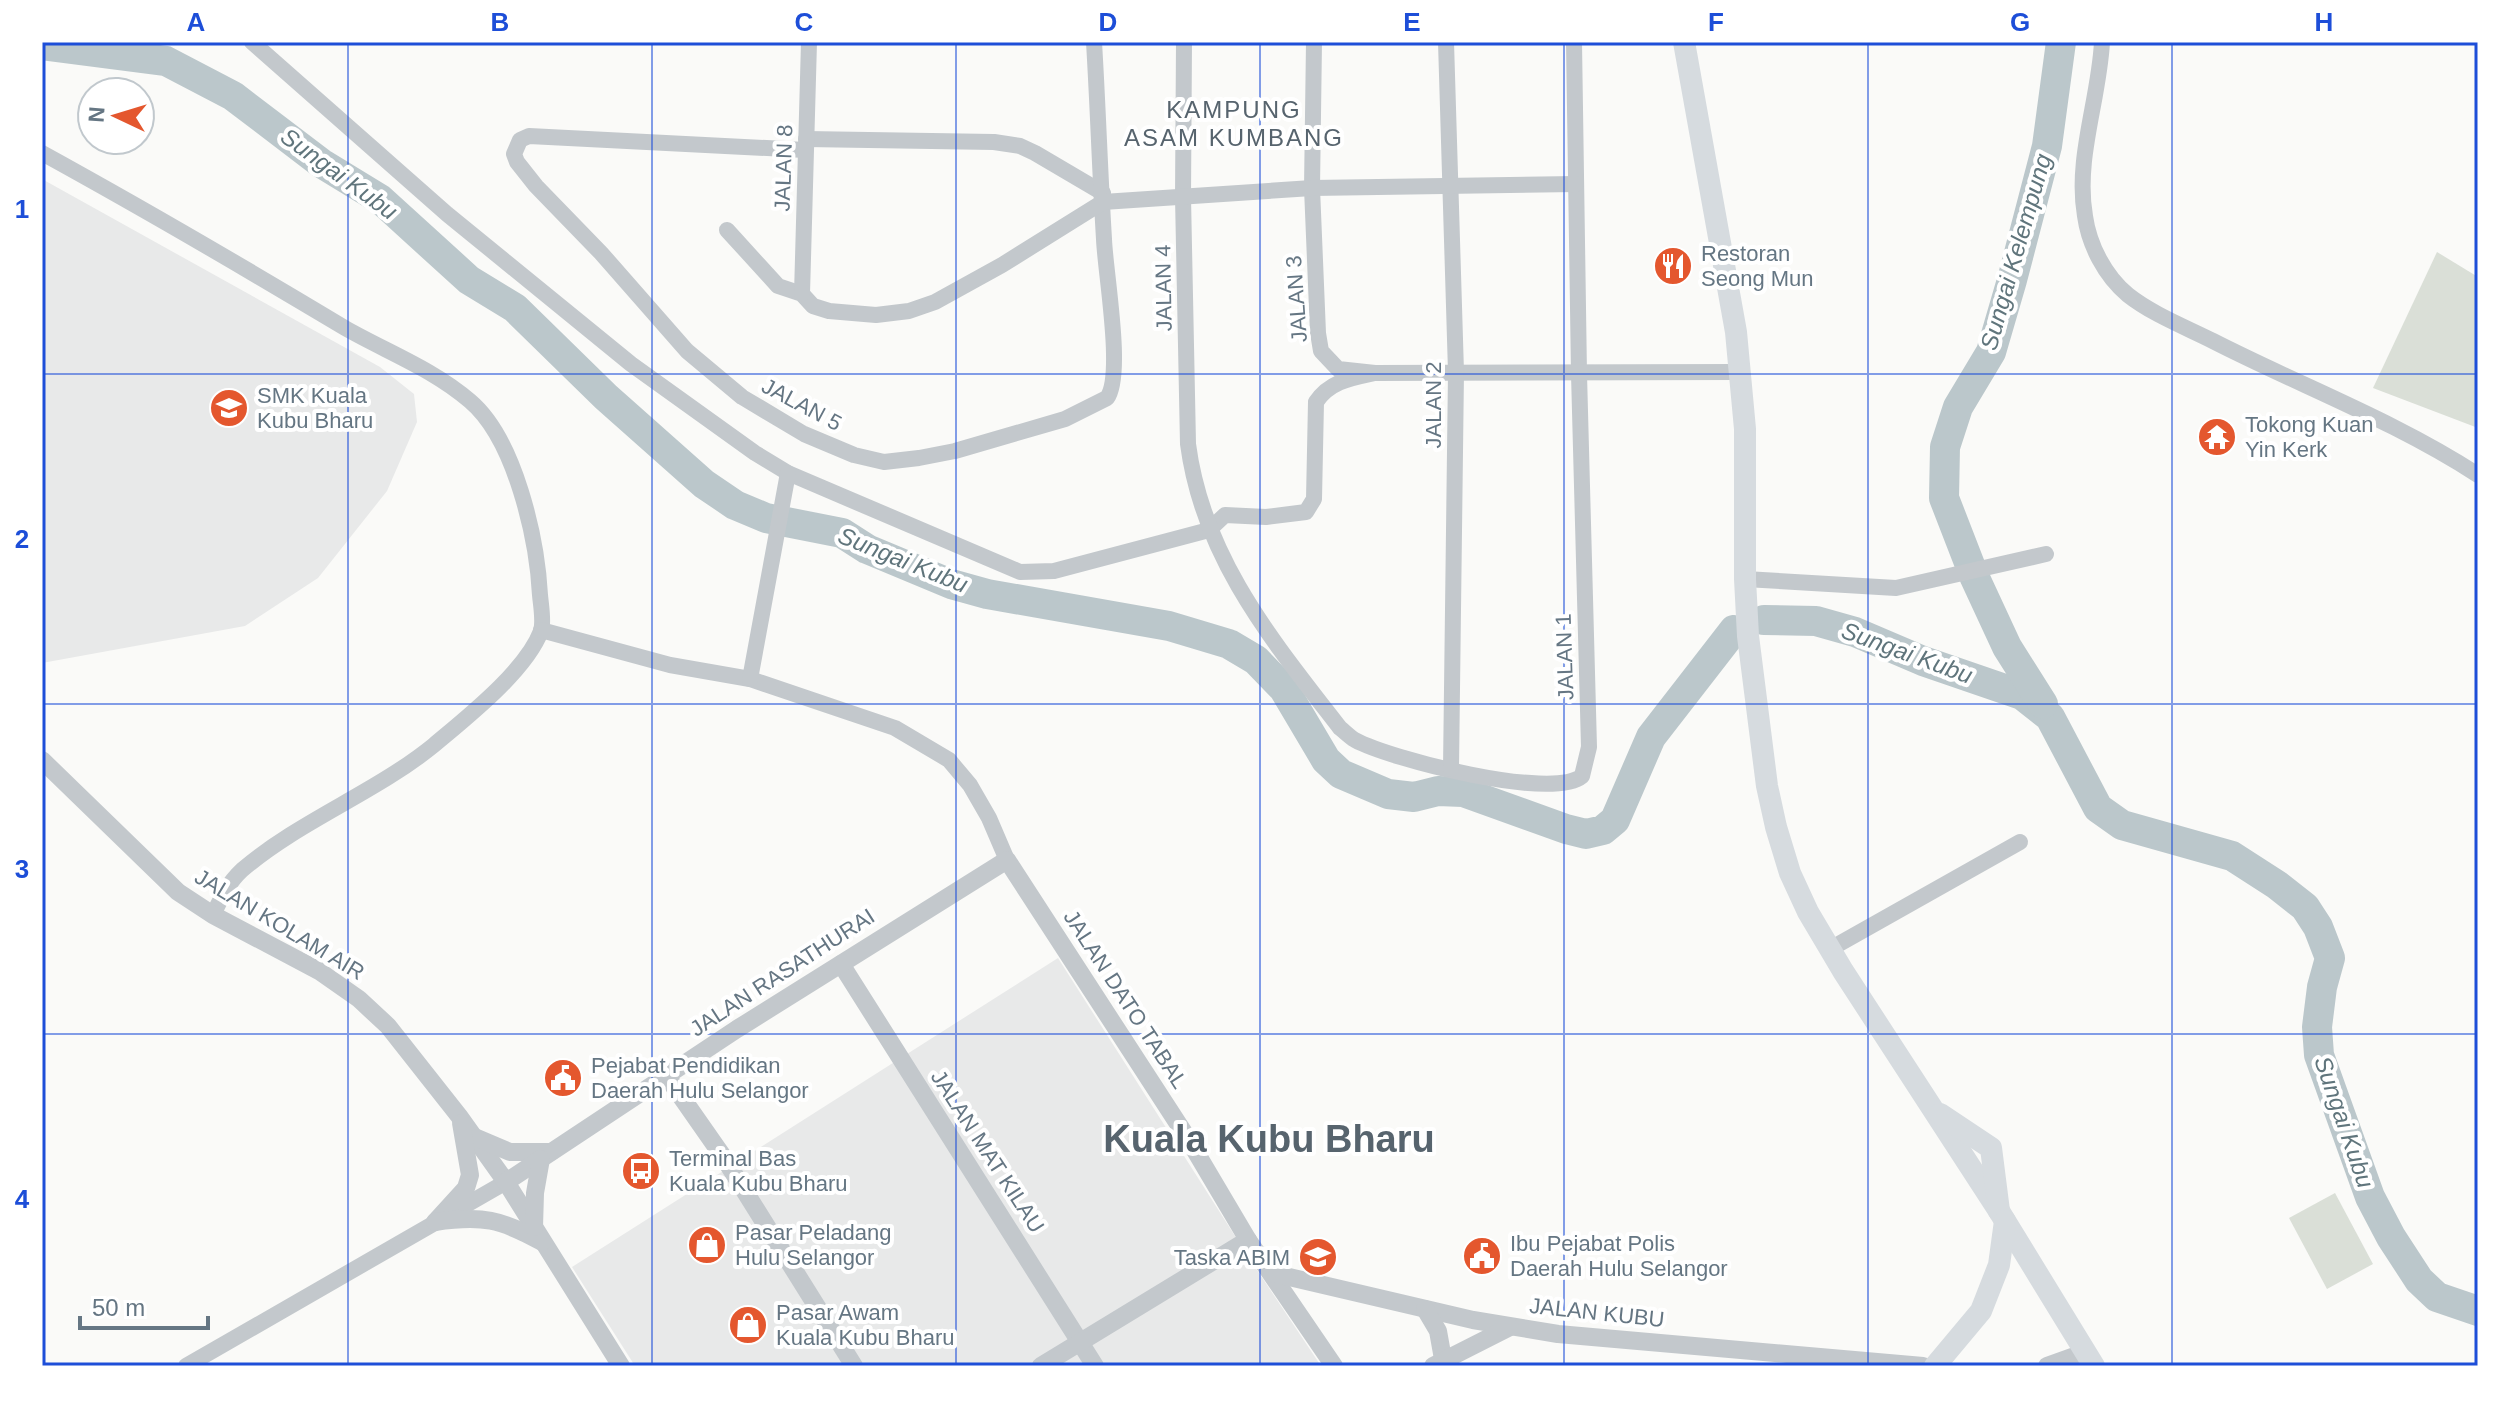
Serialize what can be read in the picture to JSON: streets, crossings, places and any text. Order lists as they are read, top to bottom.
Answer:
{
  "streets": {
    "street": [
      "JALAN 8",
      "JALAN 4",
      "JALAN 3",
      "JALAN 5",
      "JALAN 2",
      "JALAN 1",
      "JALAN KOLAM AIR",
      "JALAN RASATHURAI",
      "JALAN DATO TABAL",
      "JALAN MAT KILAU",
      "JALAN KUBU"
    ]
  },
  "crossings": [
    ["JALAN 8", "JALAN 5"],
    ["JALAN 4", "JALAN 1"],
    ["JALAN 2", "JALAN 1"],
    ["JALAN KOLAM AIR", "JALAN RASATHURAI"],
    ["JALAN RASATHURAI", "JALAN DATO TABAL"],
    ["JALAN RASATHURAI", "JALAN MAT KILAU"],
    ["JALAN DATO TABAL", "JALAN KUBU"]
  ],
  "districts": ["KAMPUNG ASAM KUMBANG", "Kuala Kubu Bharu"],
  "water": ["Sungai Kubu", "Sungai Kelempung"],
  "places": {
    "restaurant": ["Restoran Seong Mun"],
    "school or university": ["SMK Kuala Kubu Bharu", "Taska ABIM"],
    "temple": ["Tokong Kuan Yin Kerk"],
    "public building": ["Pejabat Pendidikan Daerah Hulu Selangor", "Ibu Pejabat Polis Daerah Hulu Selangor"],
    "bus stop": ["Terminal Bas Kuala Kubu Bharu"],
    "shop": ["Pasar Peladang Hulu Selangor", "Pasar Awam Kuala Kubu Bharu"]
  },
  "scale_bar": "50 m",
  "north": "left",
  "grid": {
    "columns": [
      "A",
      "B",
      "C",
      "D",
      "E",
      "F",
      "G",
      "H"
    ],
    "rows": [
      "1",
      "2",
      "3",
      "4"
    ]
  }
}
